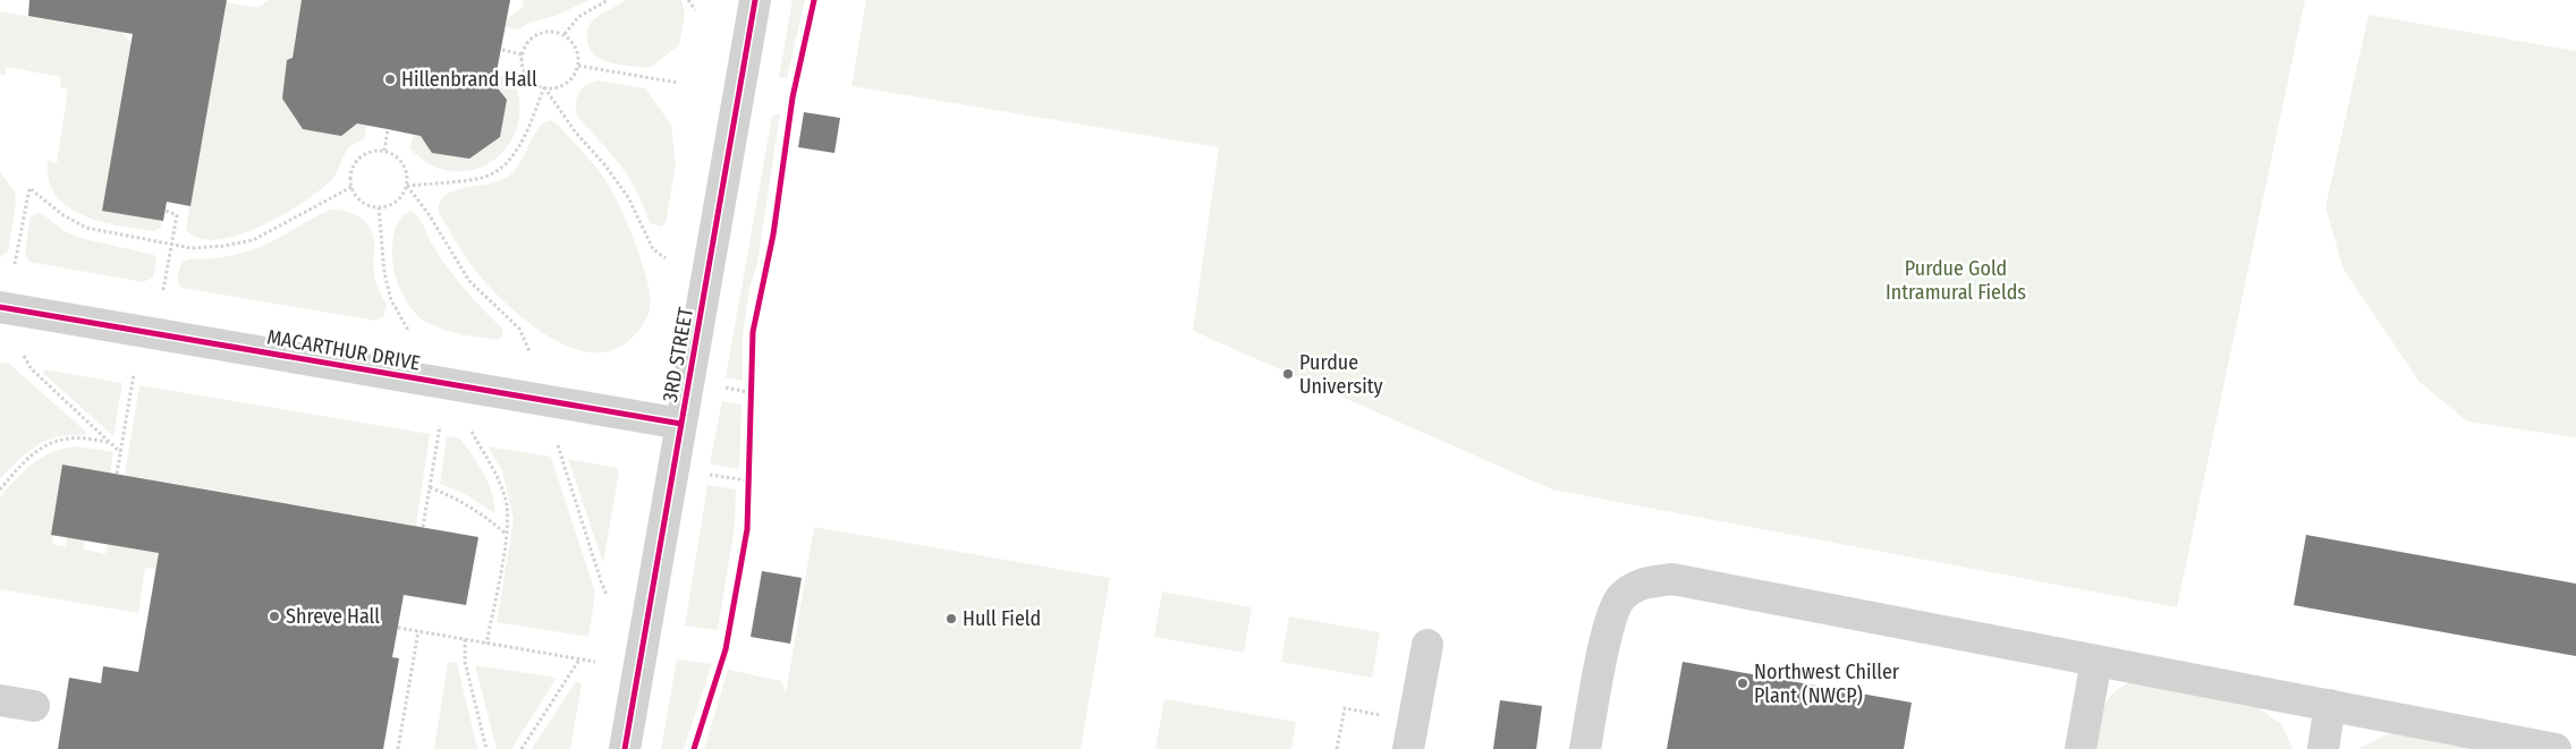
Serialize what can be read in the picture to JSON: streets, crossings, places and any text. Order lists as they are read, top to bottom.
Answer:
{
  "streets": {
    "street": ["MACARTHUR DRIVE", "3RD STREET"]
  },
  "crossings": [
    ["MACARTHUR DRIVE", "3RD STREET"]
  ],
  "parks": ["Purdue Gold Intramural Fields"],
  "places": [
    "Hillenbrand Hall",
    "Purdue University",
    "Shreve Hall",
    "Hull Field",
    "Northwest Chiller Plant (NWCP)"
  ]
}
